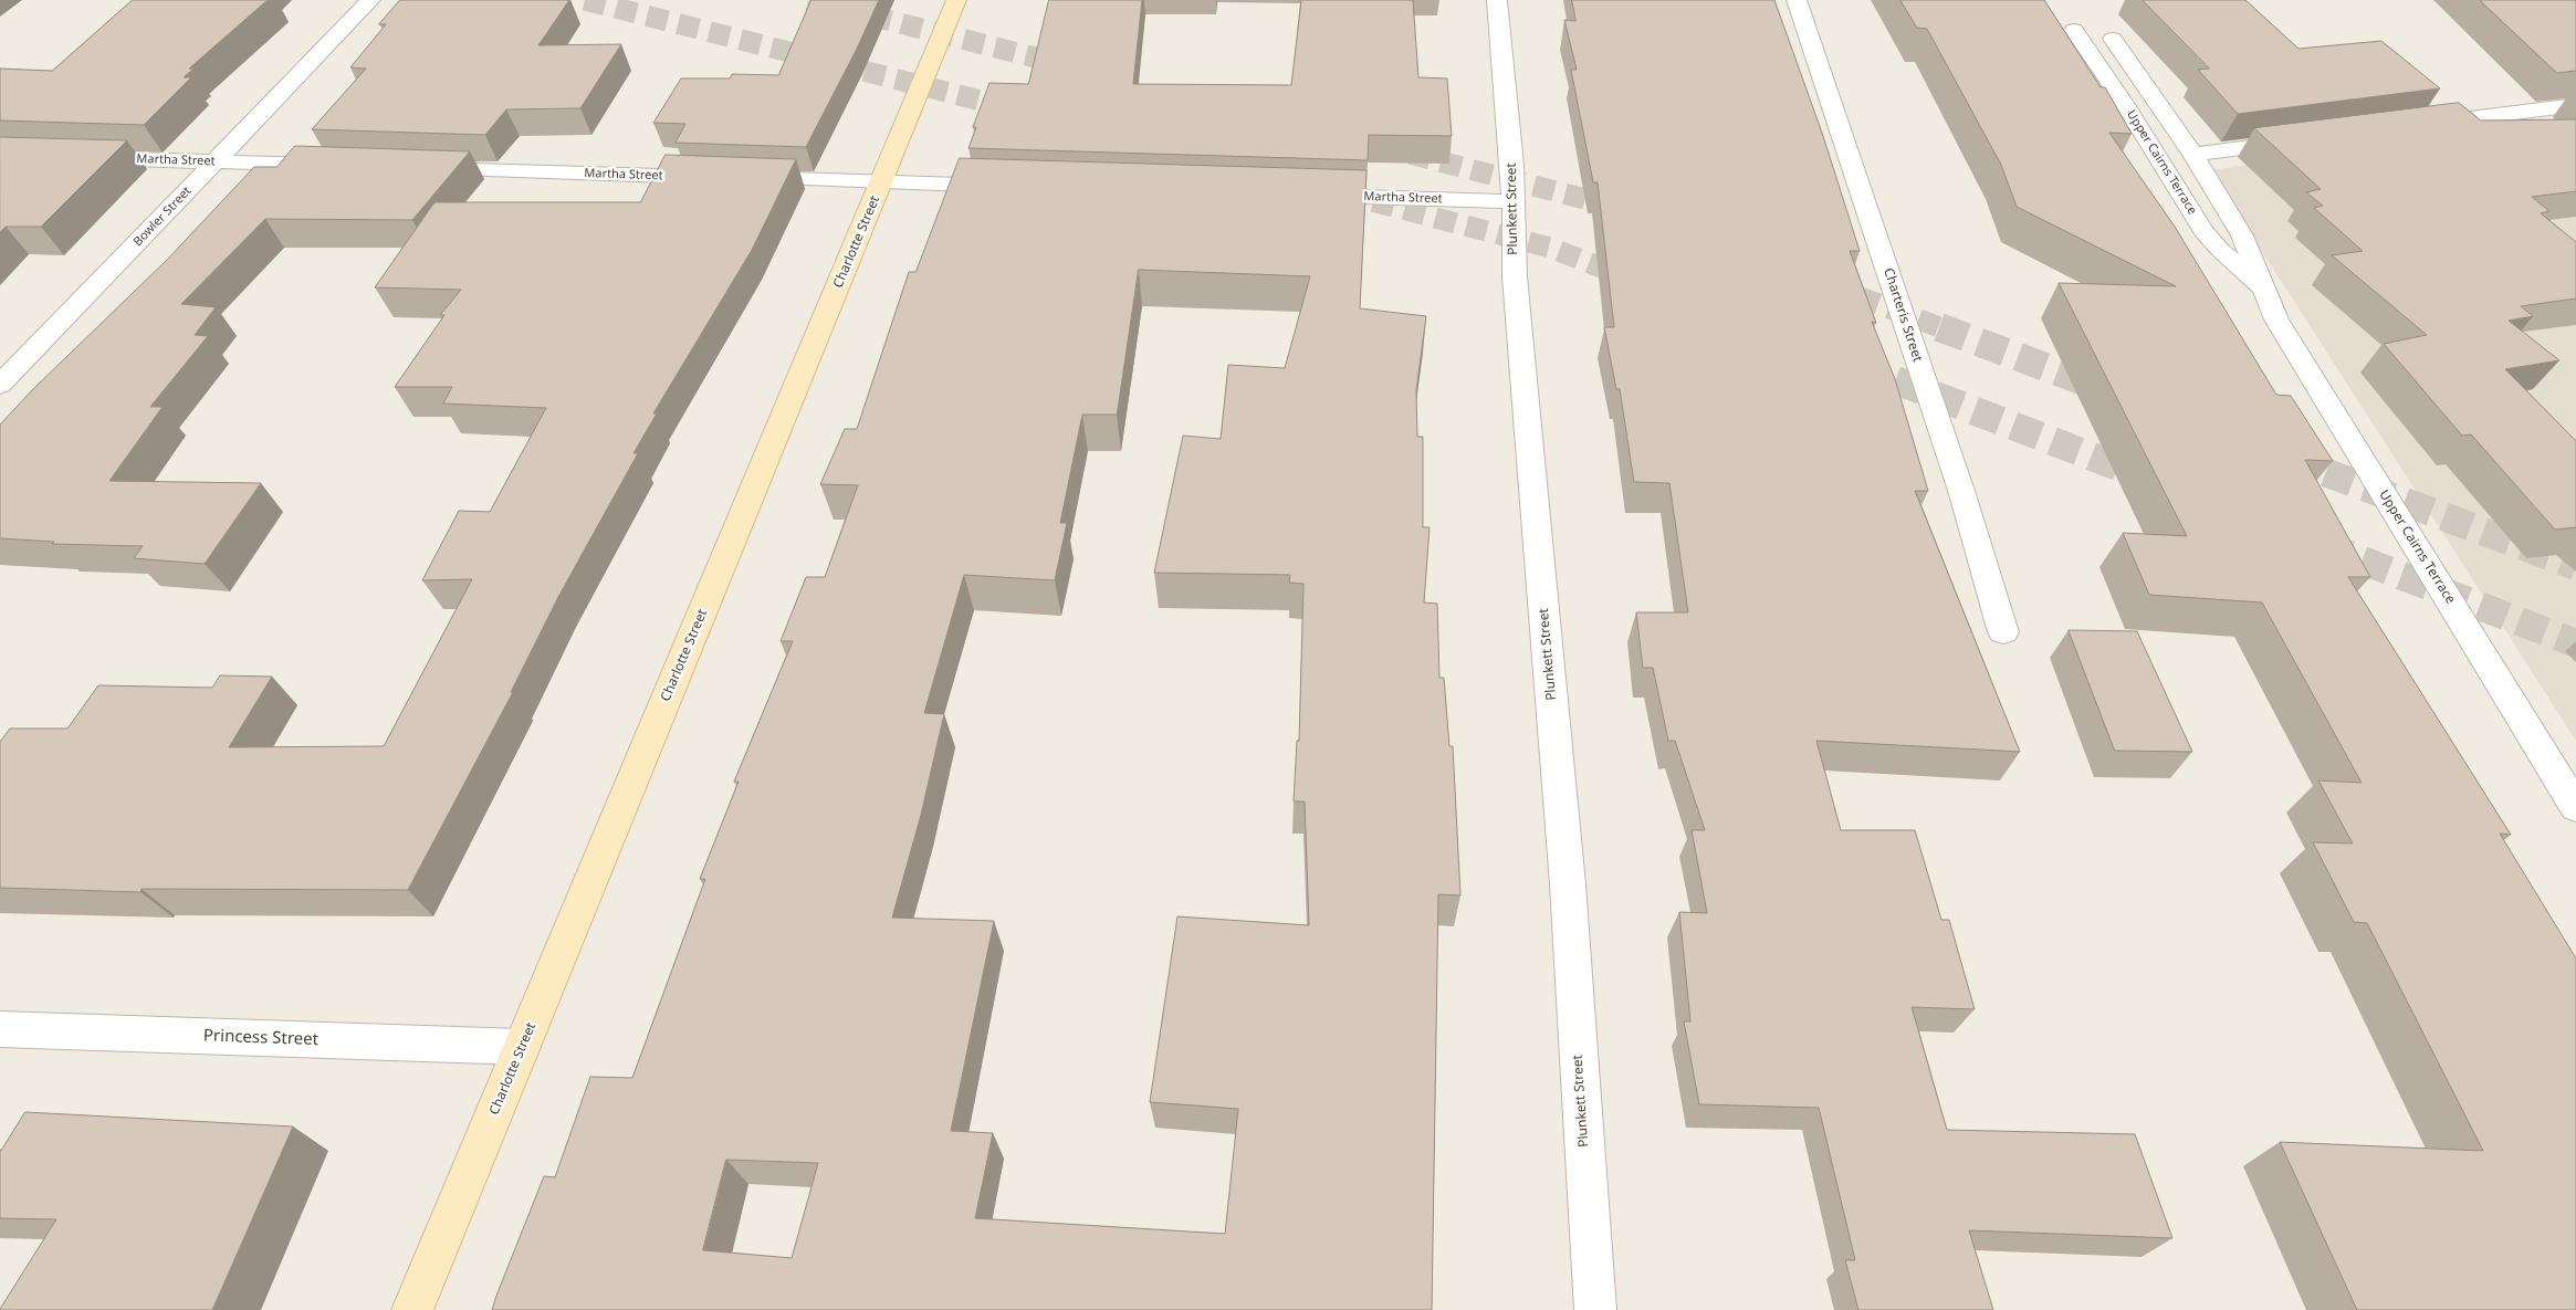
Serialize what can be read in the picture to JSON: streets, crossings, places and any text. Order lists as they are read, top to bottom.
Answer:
{
  "streets": {
    "street": [
      "Martha Street",
      "Upper Cairns Terrace",
      "Plunkett Street",
      "Bowler Street",
      "Charlotte Street",
      "Charteris Street",
      "Princess Street"
    ]
  },
  "crossings": [
    ["Martha Street", "Plunkett Street"],
    ["Martha Street", "Bowler Street"],
    ["Martha Street", "Charlotte Street"],
    ["Charlotte Street", "Princess Street"]
  ]
}
